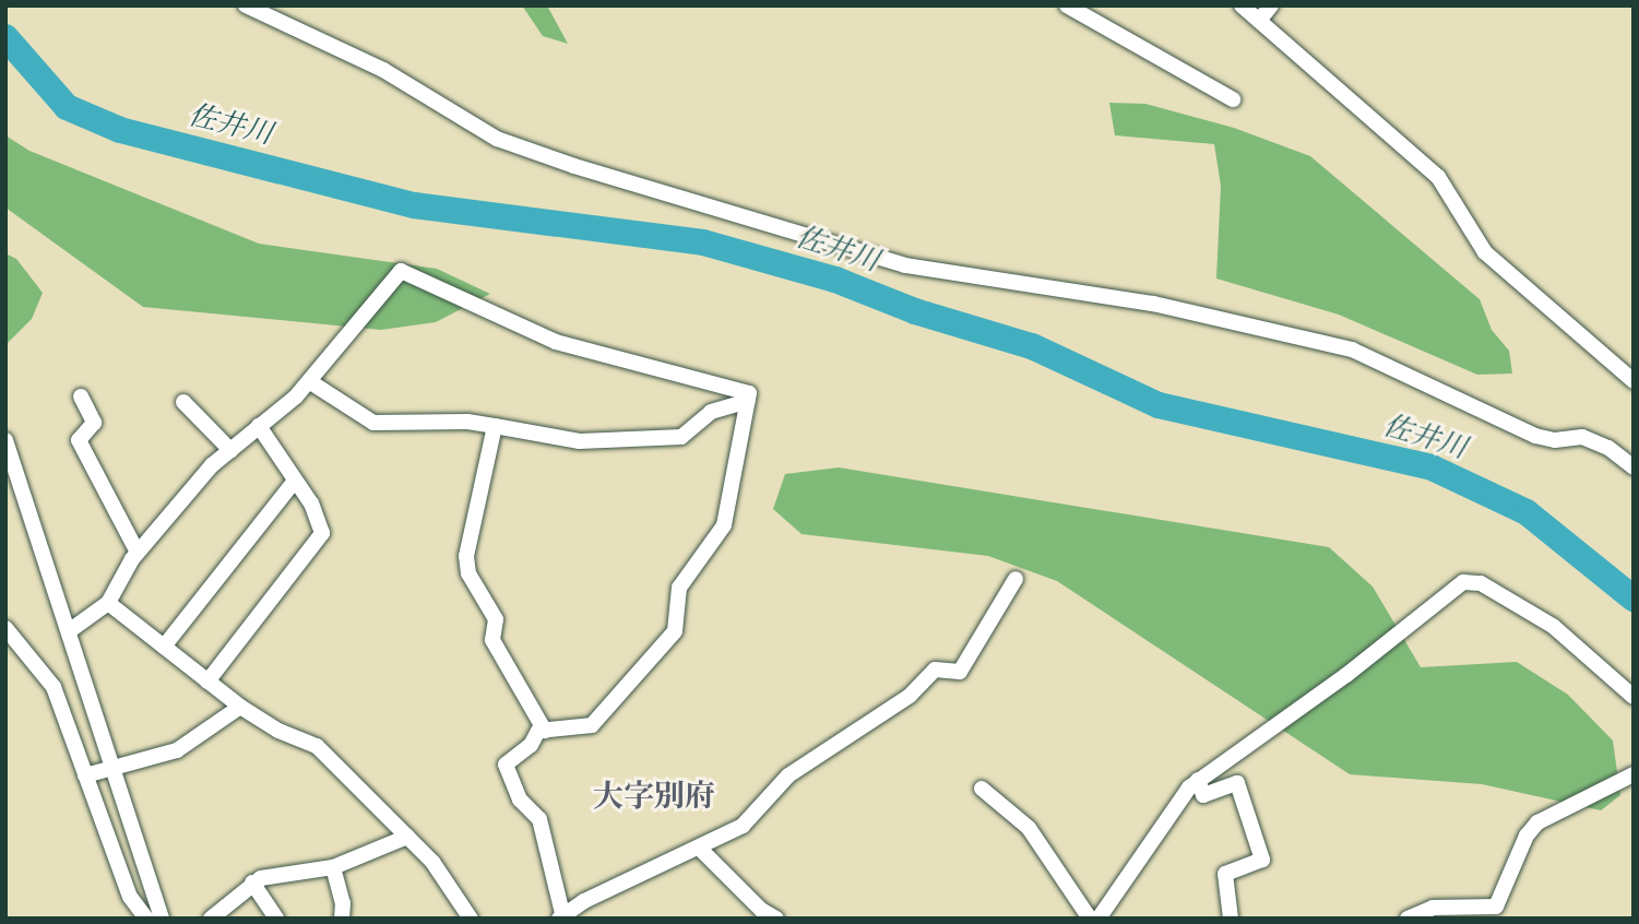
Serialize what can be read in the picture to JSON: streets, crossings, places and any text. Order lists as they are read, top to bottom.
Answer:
{
  "districts": ["大字別府"],
  "water": ["佐井川"]
}
